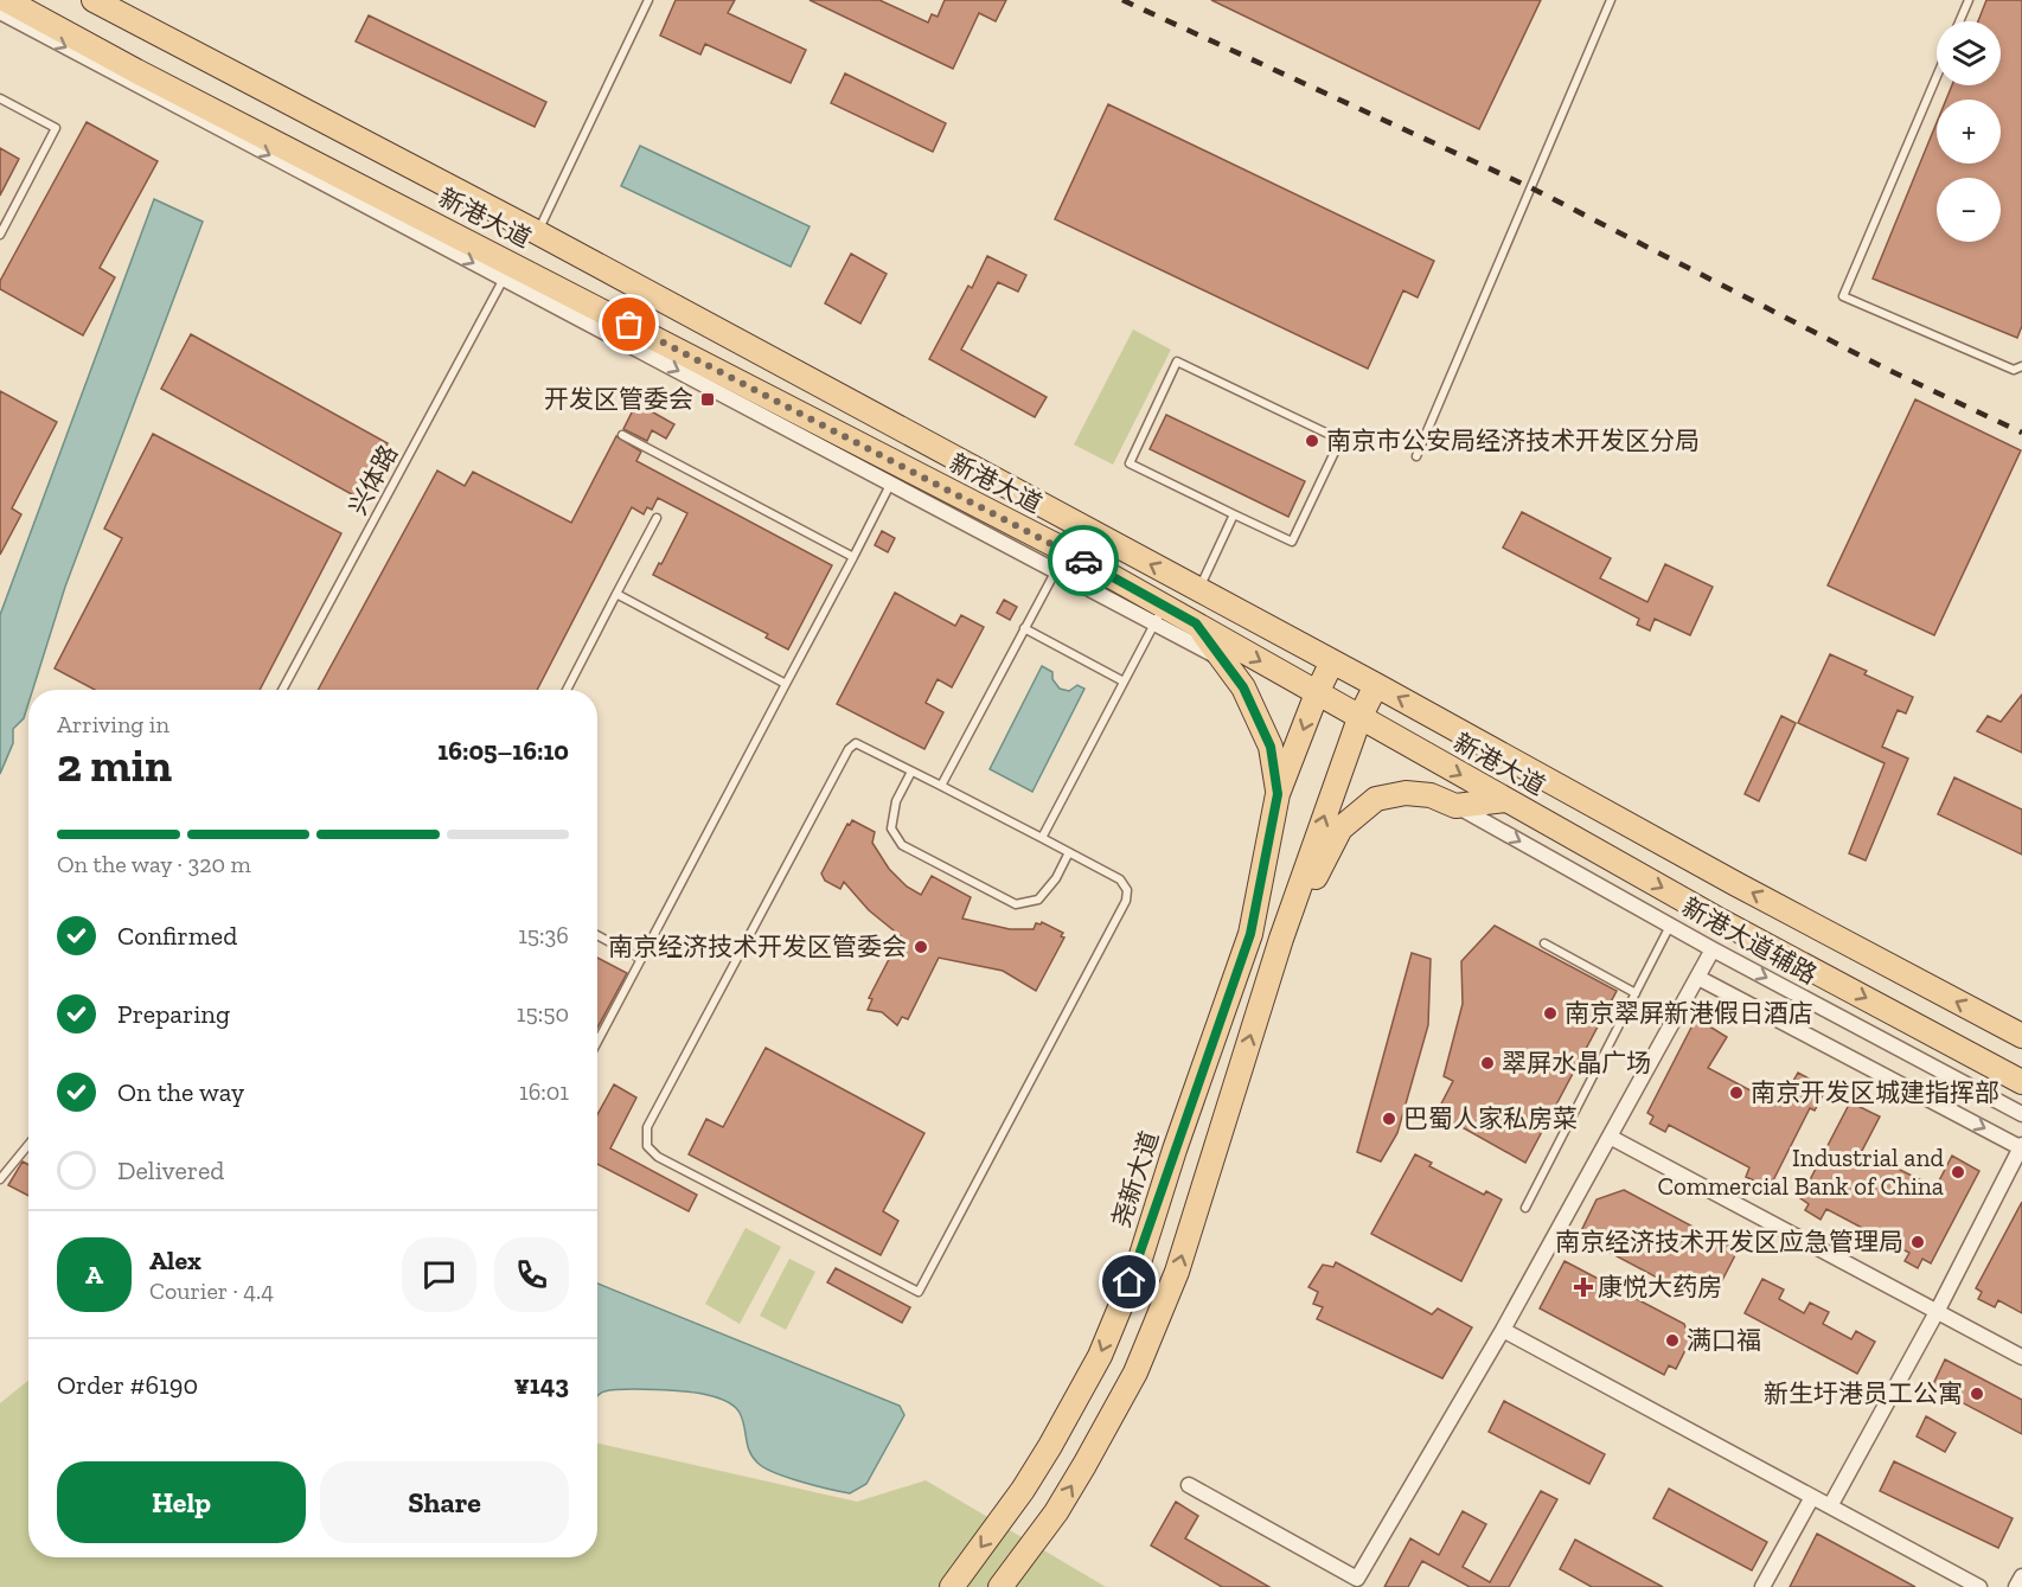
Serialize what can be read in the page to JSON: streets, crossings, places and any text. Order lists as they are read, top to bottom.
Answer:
{
  "streets": {
    "main road": ["新港大道", "尧新大道"],
    "street": ["新港大道辅路"],
    "lane": ["兴体路"]
  },
  "crossings": [
    ["新港大道", "尧新大道"]
  ],
  "places": {
    "transit": ["开发区管委会"],
    "other": [
      "南京市公安局经济技术开发区分局",
      "南京经济技术开发区管委会",
      "南京翠屏新港假日酒店",
      "翠屏水晶广场",
      "南京开发区城建指挥部",
      "巴蜀人家私房菜",
      "Industrial and Commercial Bank of China",
      "南京经济技术开发区应急管理局",
      "满口福",
      "新生圩港员工公寓"
    ],
    "health": ["康悦大药房"]
  },
  "page": {
    "map_buttons": ["+", "−"],
    "heading": ["2 min", "Arriving in", "16:05–16:10"],
    "panel": [
      "Alex",
      "Courier · 4.4",
      "Order #6190",
      "¥143"
    ],
    "bar": "On the way · 320 m",
    "list": [
      ["Confirmed", "15:36"],
      ["Preparing", "15:50"],
      ["On the way", "16:01"],
      "Delivered"
    ],
    "round": "A",
    "buttons": ["Help", "Share"]
  }
}
